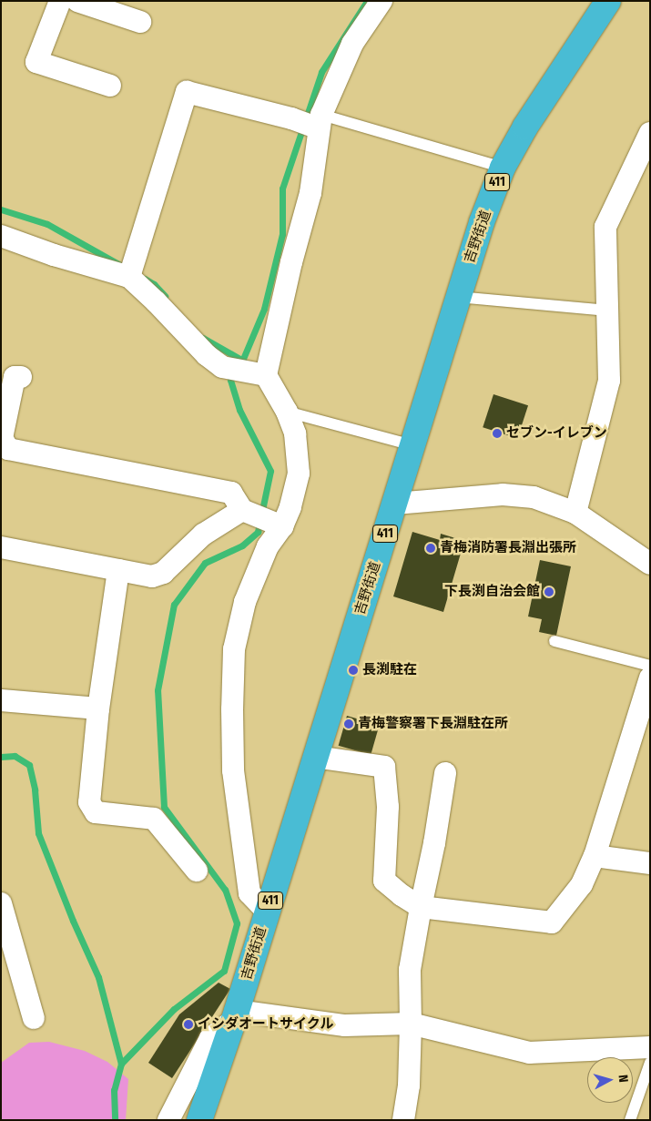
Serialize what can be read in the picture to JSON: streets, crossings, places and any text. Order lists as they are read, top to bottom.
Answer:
{
  "streets": {
    "highway": ["411", "吉野街道"]
  },
  "places": [
    "セブン-イレブン",
    "青梅消防署長淵出張所",
    "下長渕自治会館",
    "長渕駐在",
    "青梅警察署下長淵駐在所",
    "イシダオートサイクル"
  ],
  "north": "right"
}
